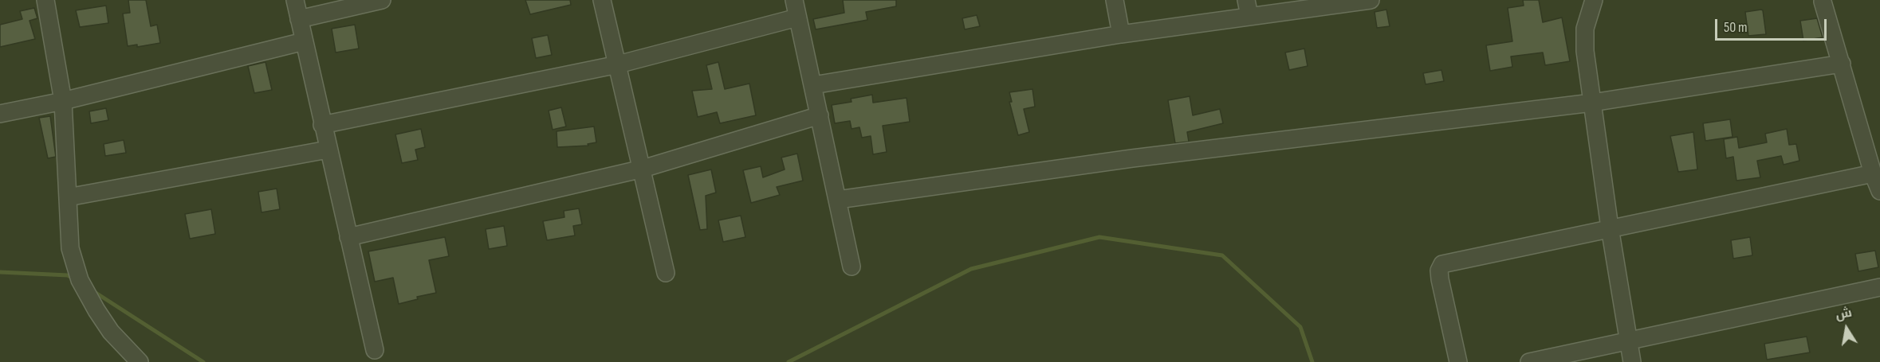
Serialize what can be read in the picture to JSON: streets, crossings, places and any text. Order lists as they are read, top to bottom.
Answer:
{
  "scale_bar": "50 m",
  "north": "top"
}
